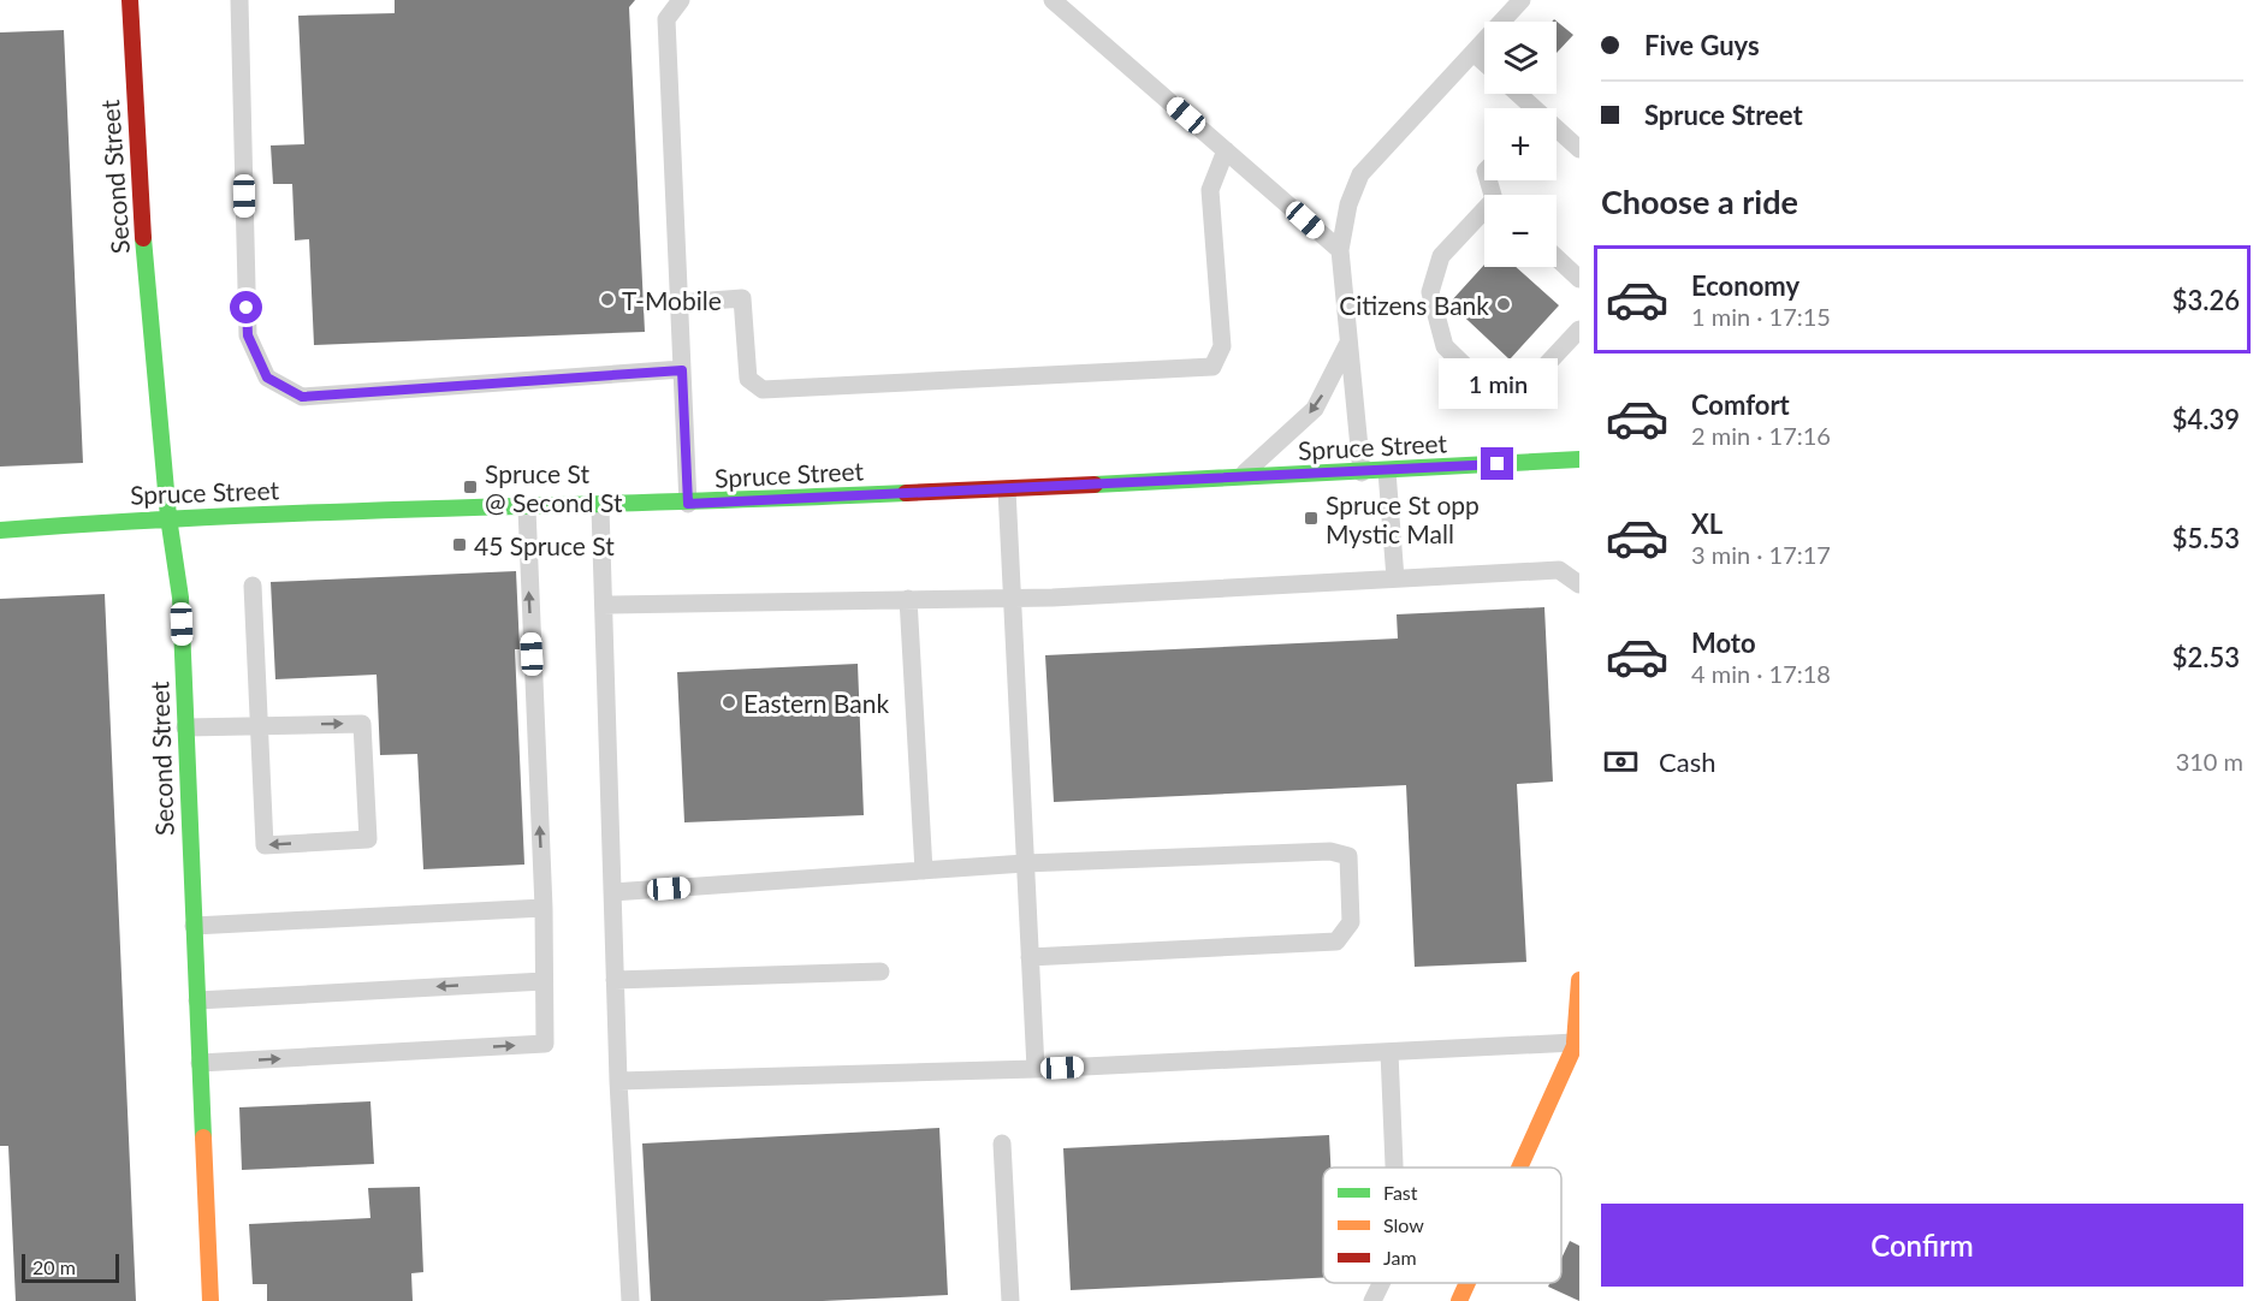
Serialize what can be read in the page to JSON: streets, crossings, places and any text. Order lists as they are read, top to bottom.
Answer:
{
  "streets": {
    "main road": ["Second Street", "Spruce Street"]
  },
  "crossings": [
    ["Second Street", "Spruce Street"]
  ],
  "places": {
    "other": ["T-Mobile", "Citizens Bank", "Eastern Bank"],
    "transit": ["Spruce St @ Second St", "Spruce St opp Mystic Mall", "45 Spruce St"]
  },
  "legend": ["Fast", "Slow", "Jam"],
  "scale_bar": "20 m",
  "page": {
    "banner": ["Five Guys", "Spruce Street"],
    "map_buttons": ["+", "−"],
    "heading": "Choose a ride",
    "list": [
      {
        "name": "Economy",
        "note": "1 min · 17:15",
        "value": "$3.26"
      },
      {
        "name": "Comfort",
        "note": "2 min · 17:16",
        "value": "$4.39"
      },
      {
        "name": "XL",
        "note": "3 min · 17:17",
        "value": "$5.53"
      },
      {
        "name": "Moto",
        "note": "4 min · 17:18",
        "value": "$2.53"
      }
    ],
    "bubble": "1 min",
    "pay": ["Cash", "310 m"],
    "buttons": "Confirm",
    "scale": "20 m"
  }
}
